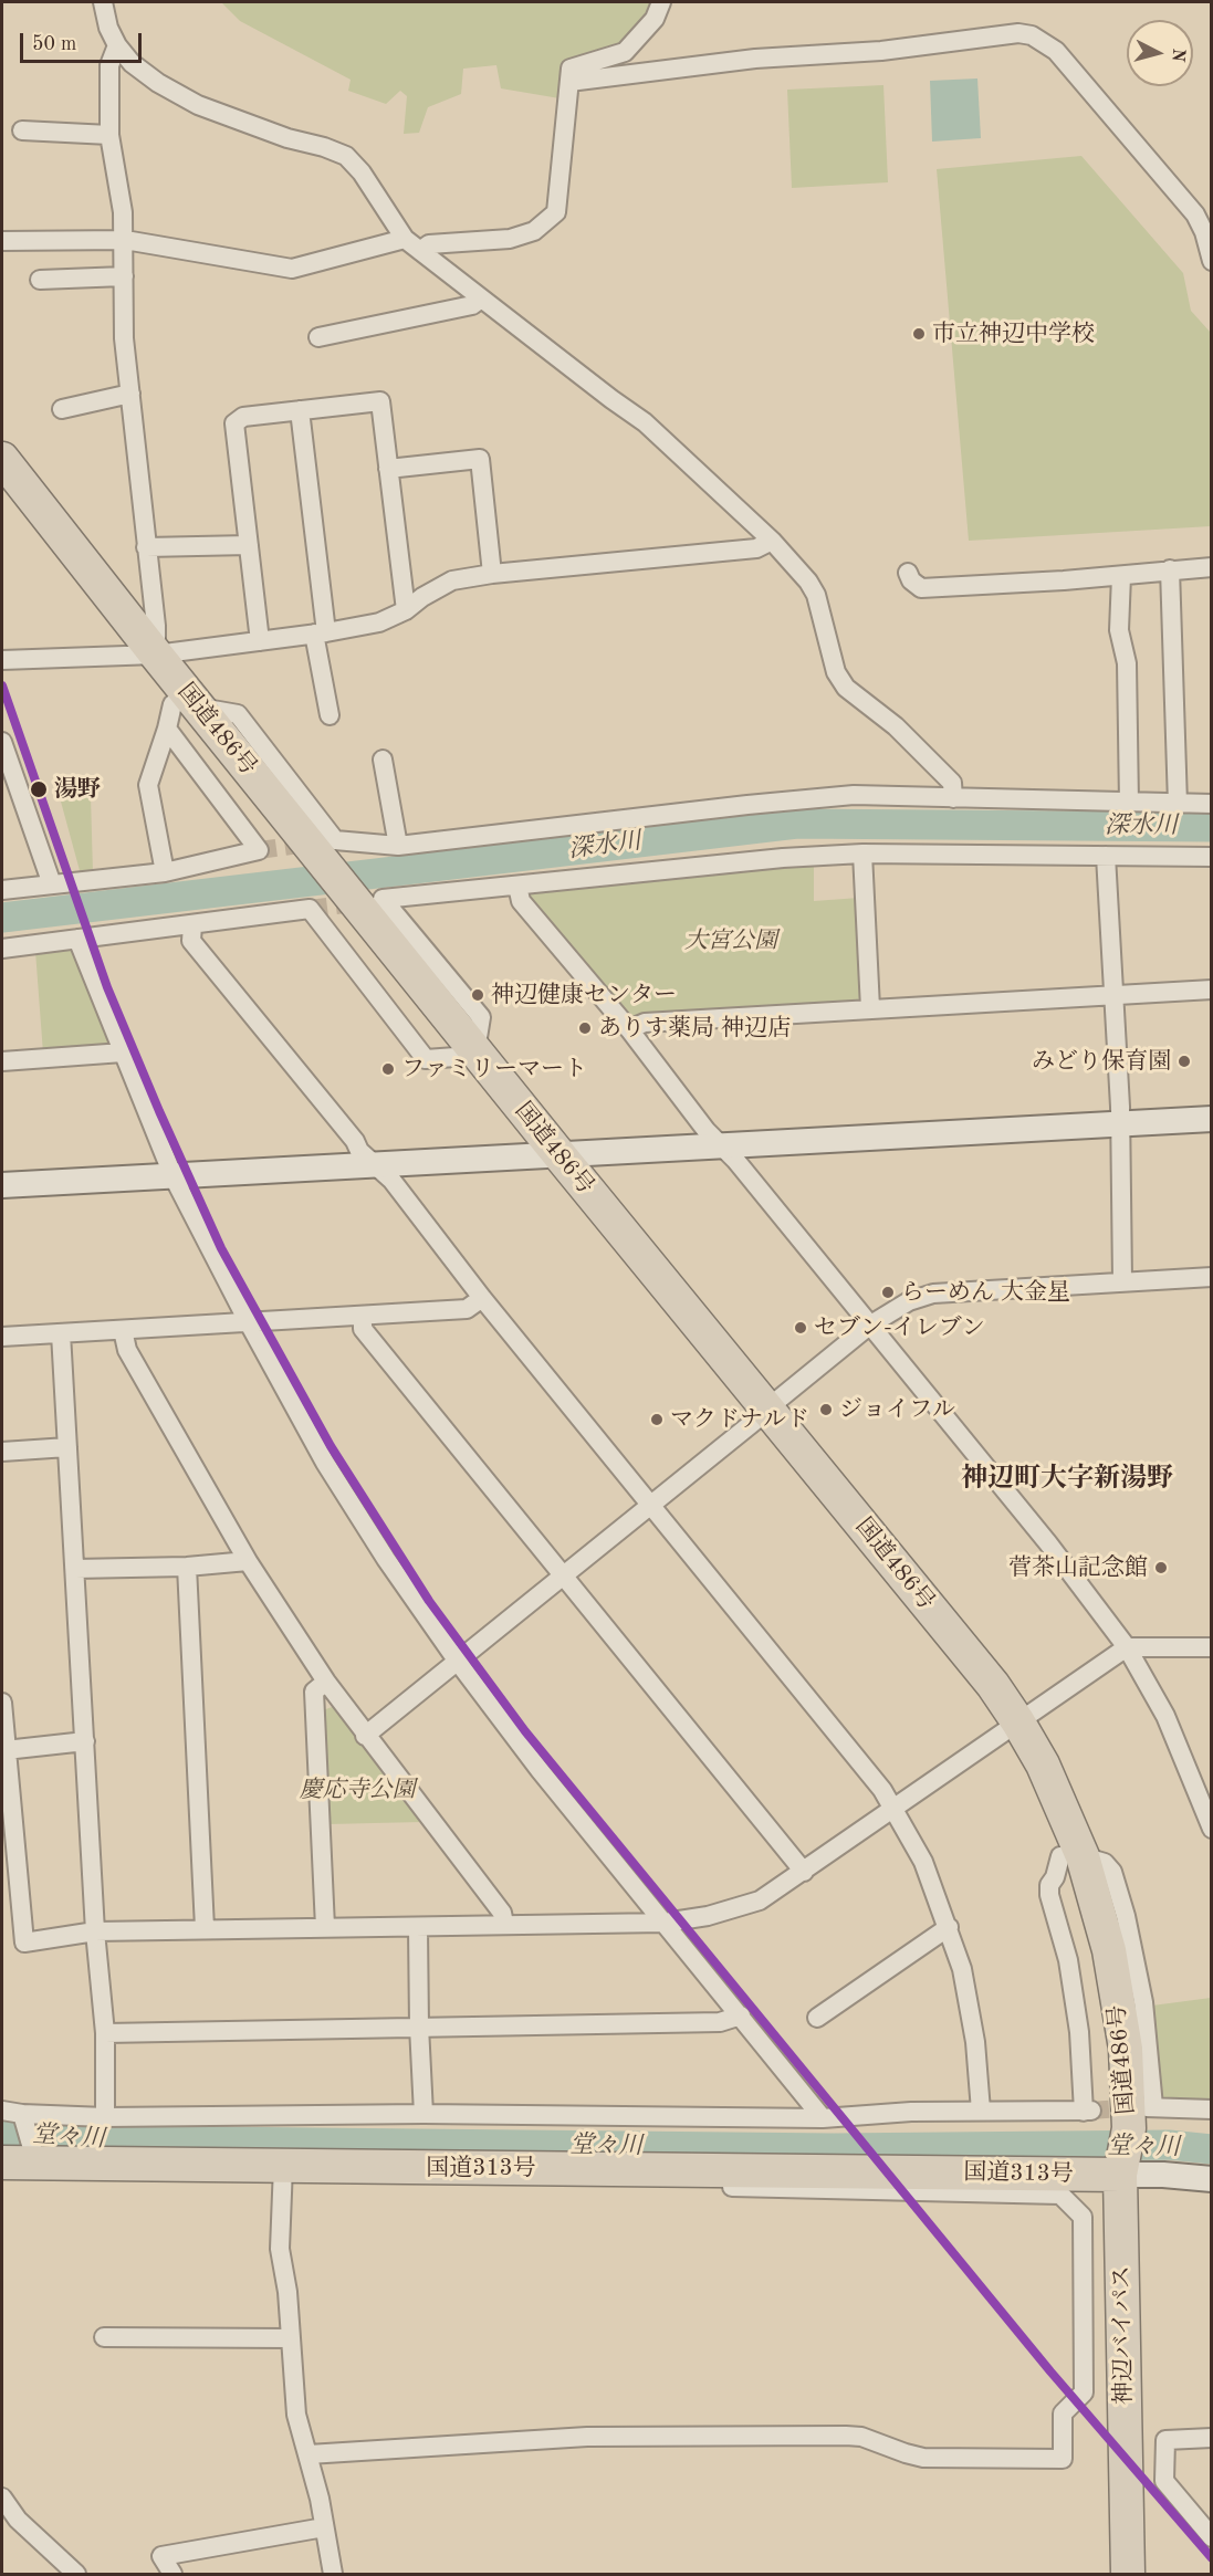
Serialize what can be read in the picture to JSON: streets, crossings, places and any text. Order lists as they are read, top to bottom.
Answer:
{
  "streets": {
    "highway": ["国道486号", "国道313号", "神辺バイパス"]
  },
  "crossings": [
    ["国道486号", "国道313号"],
    ["国道486号", "神辺バイパス"],
    ["国道313号", "神辺バイパス"]
  ],
  "districts": ["神辺町大字新湯野"],
  "water": ["深水川", "堂々川"],
  "parks": ["大宮公園", "慶応寺公園"],
  "places": [
    "市立神辺中学校",
    "湯野",
    "神辺健康センター",
    "ありす薬局 神辺店",
    "みどり保育園",
    "ファミリーマート",
    "らーめん 大金星",
    "セブン-イレブン",
    "ジョイフル",
    "マクドナルド",
    "菅茶山記念館"
  ],
  "scale_bar": "50 m",
  "north": "right"
}
